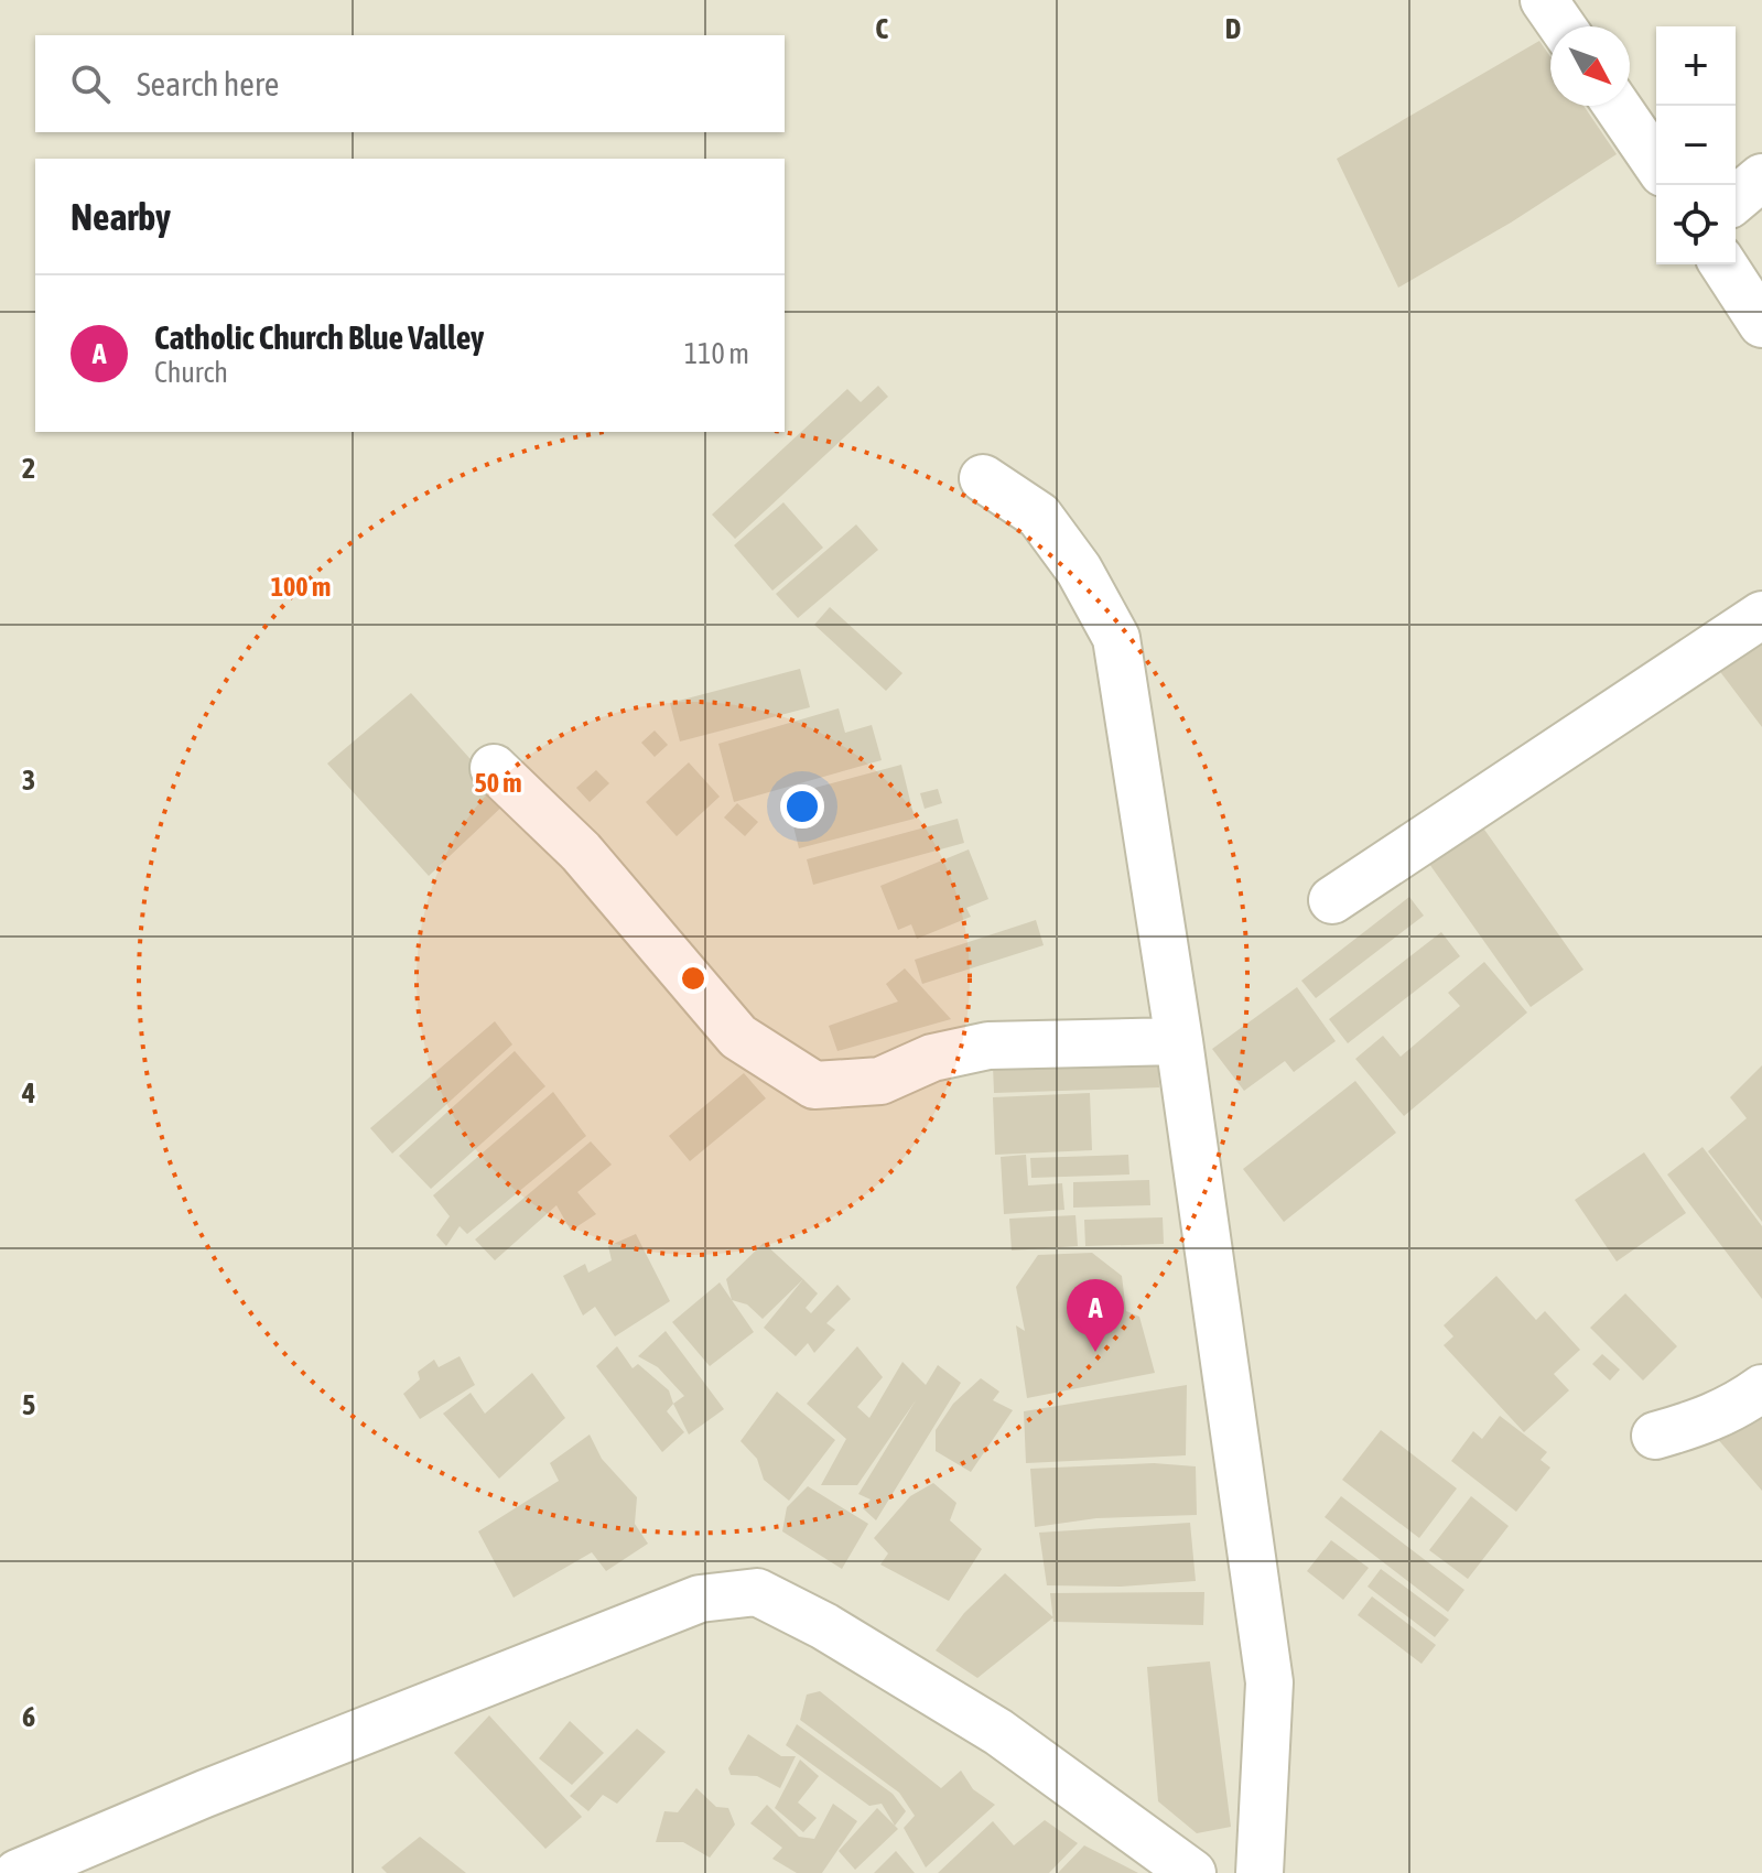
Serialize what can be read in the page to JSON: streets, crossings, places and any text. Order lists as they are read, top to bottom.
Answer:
{
  "north": "bottom right",
  "page": {
    "map_buttons": ["+", "−"],
    "search": "Search here",
    "heading": "Nearby",
    "list": [
      {
        "mark": "A",
        "name": "Catholic Church Blue Valley",
        "note": "Church",
        "value": "110 m"
      }
    ],
    "pins": "A"
  },
  "grid": {
    "columns": ["C", "D"],
    "rows": [
      "2",
      "3",
      "4",
      "5",
      "6"
    ]
  },
  "rings": ["100 m", "50 m"]
}
